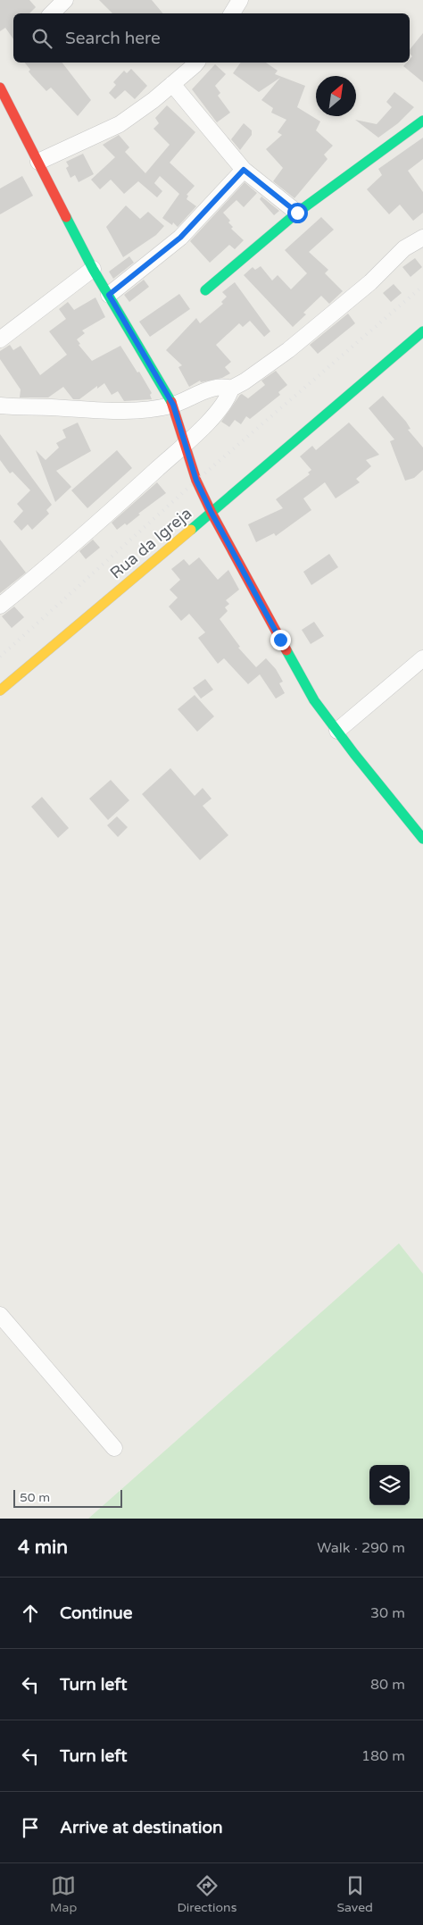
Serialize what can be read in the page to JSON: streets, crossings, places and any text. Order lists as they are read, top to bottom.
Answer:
{
  "streets": {
    "street": ["Rua da Igreja"]
  },
  "scale_bar": "50 m",
  "north": "top right",
  "page": {
    "search": "Search here",
    "scale": "50 m",
    "heading": ["4 min", "Walk · 290 m"],
    "list": [
      ["Continue", "30 m"],
      ["Turn left", "80 m"],
      ["Turn left", "180 m"],
      "Arrive at destination"
    ],
    "nav": ["Map", "Directions", "Saved"]
  }
}
